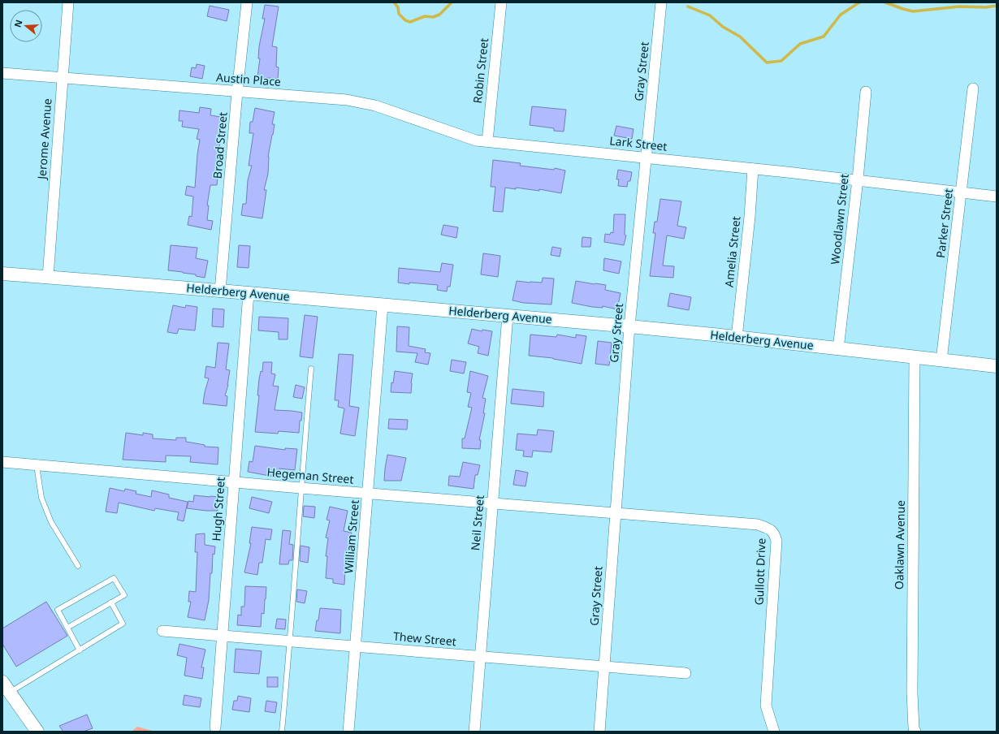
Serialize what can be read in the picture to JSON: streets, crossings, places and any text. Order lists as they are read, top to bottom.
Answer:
{
  "streets": {
    "street": [
      "Robin Street",
      "Gray Street",
      "Austin Place",
      "Jerome Avenue",
      "Lark Street",
      "Broad Street",
      "Woodlawn Street",
      "Parker Street",
      "Amelia Street",
      "Helderberg Avenue",
      "Hegeman Street",
      "Hugh Street",
      "Neil Street",
      "William Street",
      "Oaklawn Avenue",
      "Gullott Drive",
      "Thew Street"
    ]
  },
  "crossings": [
    ["Robin Street", "Austin Place"],
    ["Robin Street", "Lark Street"],
    ["Gray Street", "Lark Street"],
    ["Gray Street", "Helderberg Avenue"],
    ["Gray Street", "Hegeman Street"],
    ["Gray Street", "Gullott Drive"],
    ["Gray Street", "Thew Street"],
    ["Austin Place", "Jerome Avenue"],
    ["Austin Place", "Lark Street"],
    ["Austin Place", "Broad Street"],
    ["Jerome Avenue", "Helderberg Avenue"],
    ["Lark Street", "Woodlawn Street"],
    ["Lark Street", "Parker Street"],
    ["Lark Street", "Amelia Street"],
    ["Broad Street", "Helderberg Avenue"],
    ["Woodlawn Street", "Helderberg Avenue"],
    ["Parker Street", "Helderberg Avenue"],
    ["Amelia Street", "Helderberg Avenue"],
    ["Helderberg Avenue", "Hugh Street"],
    ["Helderberg Avenue", "Neil Street"],
    ["Helderberg Avenue", "William Street"],
    ["Helderberg Avenue", "Oaklawn Avenue"],
    ["Hegeman Street", "Hugh Street"],
    ["Hegeman Street", "Neil Street"],
    ["Hegeman Street", "William Street"],
    ["Hegeman Street", "Gullott Drive"],
    ["Hugh Street", "Thew Street"],
    ["Neil Street", "Thew Street"],
    ["William Street", "Thew Street"]
  ],
  "north": "left"
}
